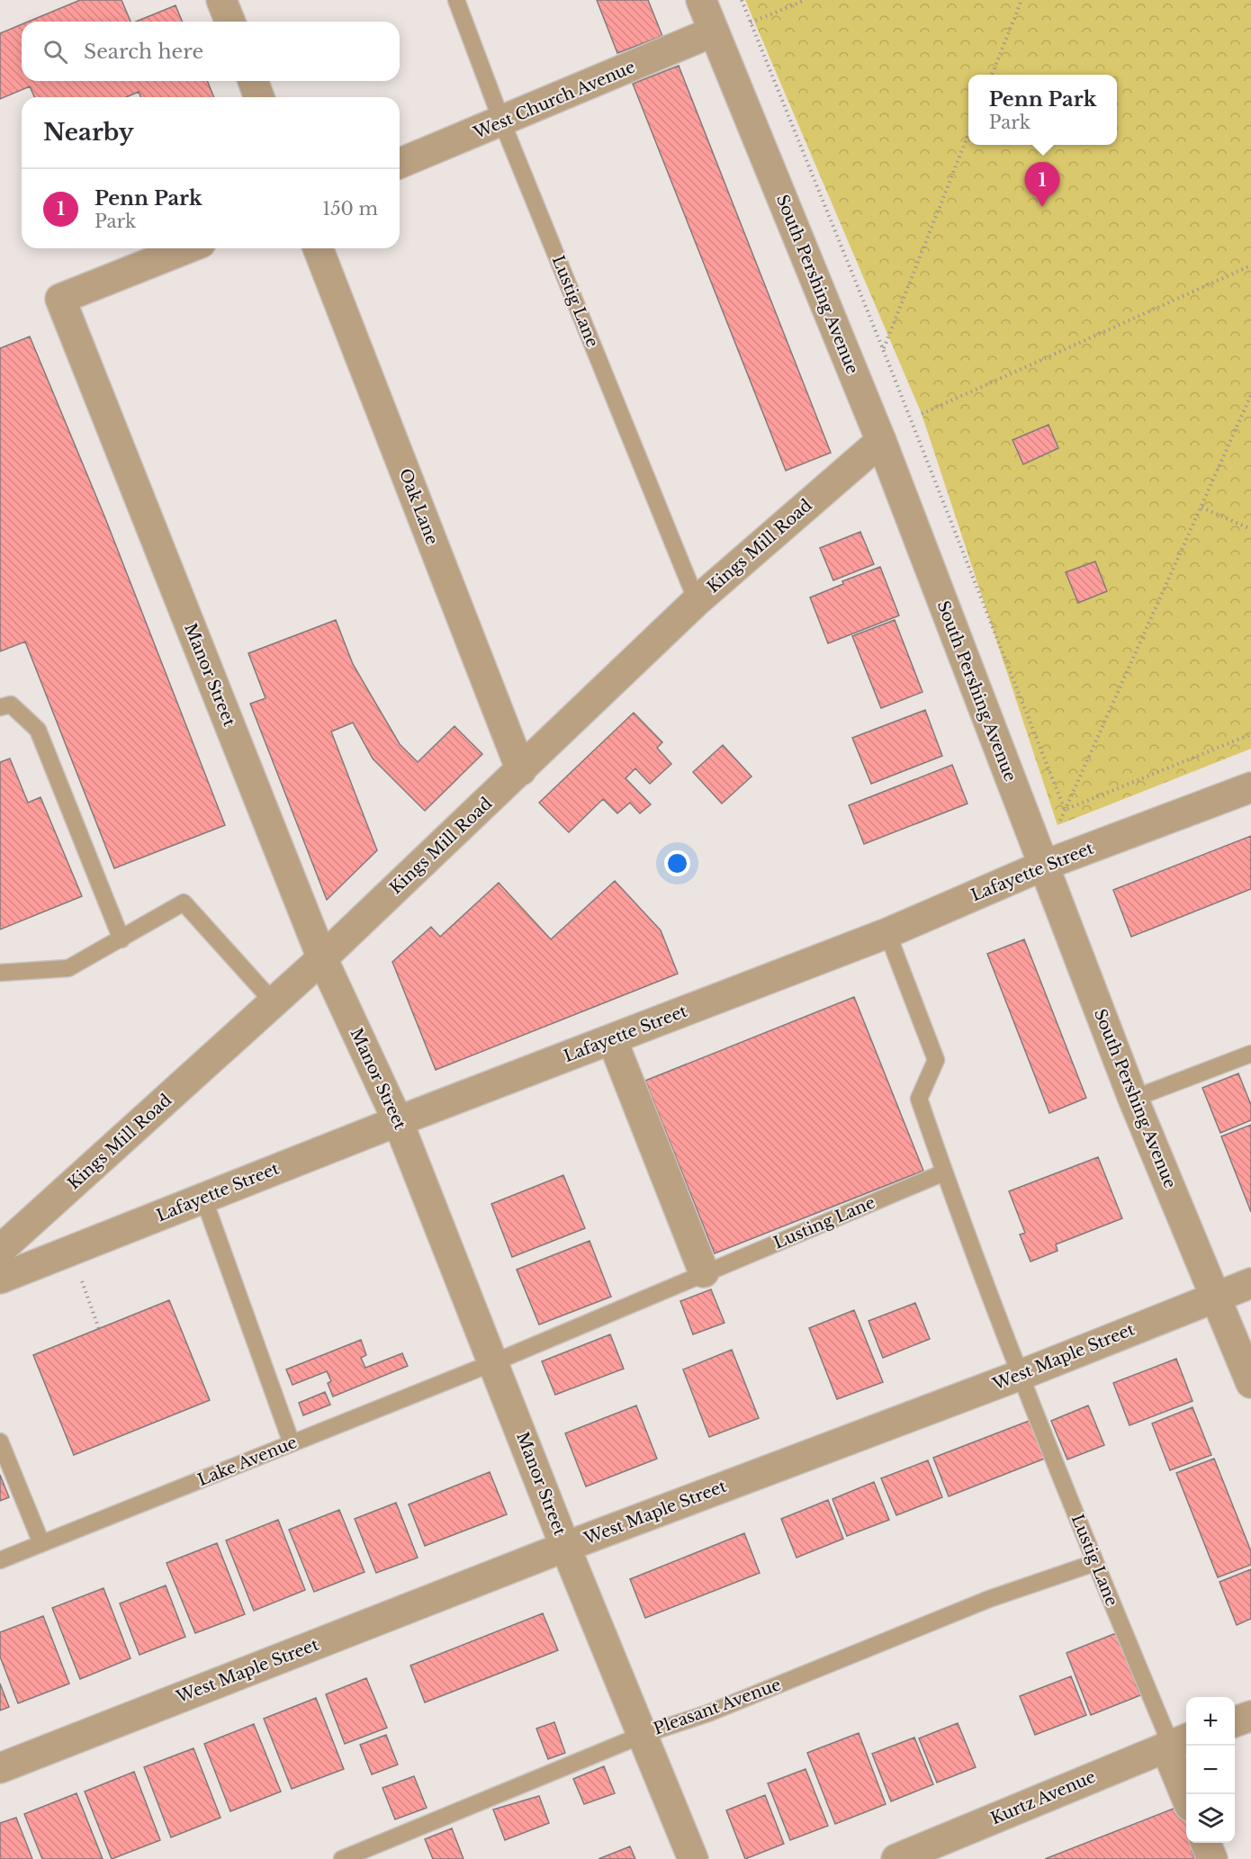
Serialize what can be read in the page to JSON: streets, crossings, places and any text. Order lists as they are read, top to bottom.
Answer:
{
  "streets": {
    "street": [
      "West Church Avenue",
      "South Pershing Avenue",
      "Lustig Lane",
      "Oak Lane",
      "Kings Mill Road",
      "Manor Street",
      "Lafayette Street",
      "West Maple Street",
      "Kurtz Avenue"
    ],
    "lane": ["Lusting Lane", "Lake Avenue", "Pleasant Avenue"]
  },
  "crossings": [
    ["West Church Avenue", "South Pershing Avenue"],
    ["West Church Avenue", "Lustig Lane"],
    ["South Pershing Avenue", "Kings Mill Road"],
    ["South Pershing Avenue", "Lafayette Street"],
    ["South Pershing Avenue", "West Maple Street"],
    ["Lustig Lane", "Kings Mill Road"],
    ["Lustig Lane", "Lafayette Street"],
    ["Lustig Lane", "Lusting Lane"],
    ["Lustig Lane", "West Maple Street"],
    ["Lustig Lane", "Pleasant Avenue"],
    ["Lustig Lane", "Kurtz Avenue"],
    ["Oak Lane", "Kings Mill Road"],
    ["Kings Mill Road", "Manor Street"],
    ["Manor Street", "Lafayette Street"],
    ["Manor Street", "Lusting Lane"],
    ["Manor Street", "West Maple Street"],
    ["Manor Street", "Lake Avenue"],
    ["Manor Street", "Pleasant Avenue"],
    ["Lusting Lane", "Lake Avenue"]
  ],
  "page": {
    "search": "Search here",
    "popup": ["Penn Park", "Park"],
    "heading": "Nearby",
    "pins": "1",
    "list": [
      {
        "mark": "1",
        "name": "Penn Park",
        "note": "Park",
        "value": "150 m"
      }
    ],
    "map_buttons": ["+", "−"]
  }
}
